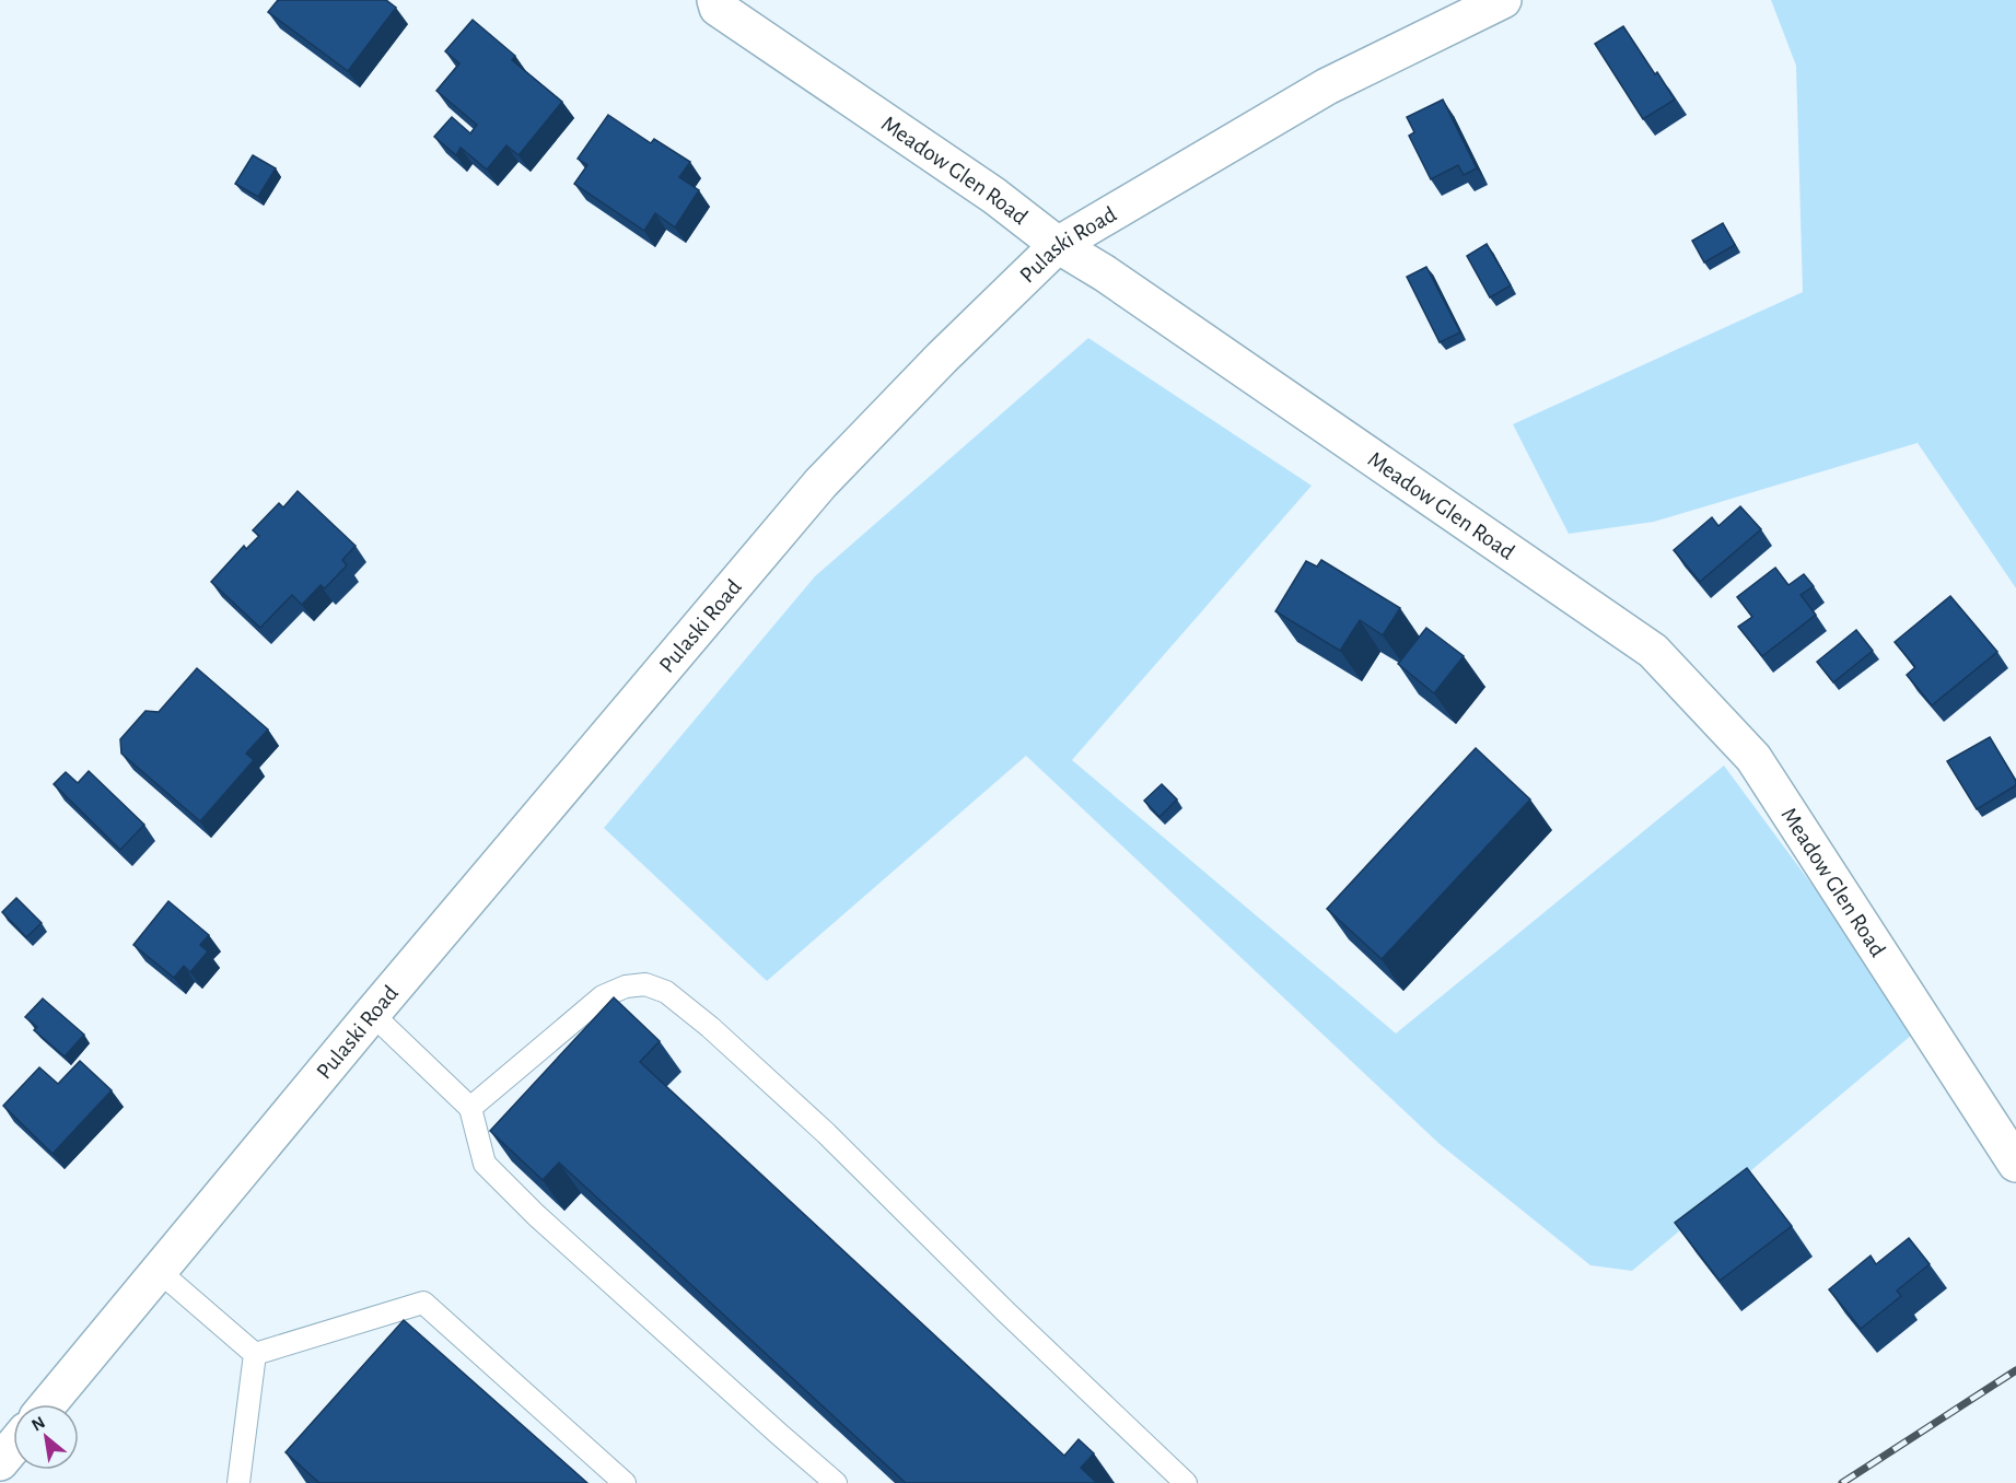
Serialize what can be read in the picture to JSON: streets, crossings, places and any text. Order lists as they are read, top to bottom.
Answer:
{
  "streets": {
    "main road": ["Meadow Glen Road", "Pulaski Road"]
  },
  "crossings": [
    ["Meadow Glen Road", "Pulaski Road"]
  ],
  "north": "top left"
}
